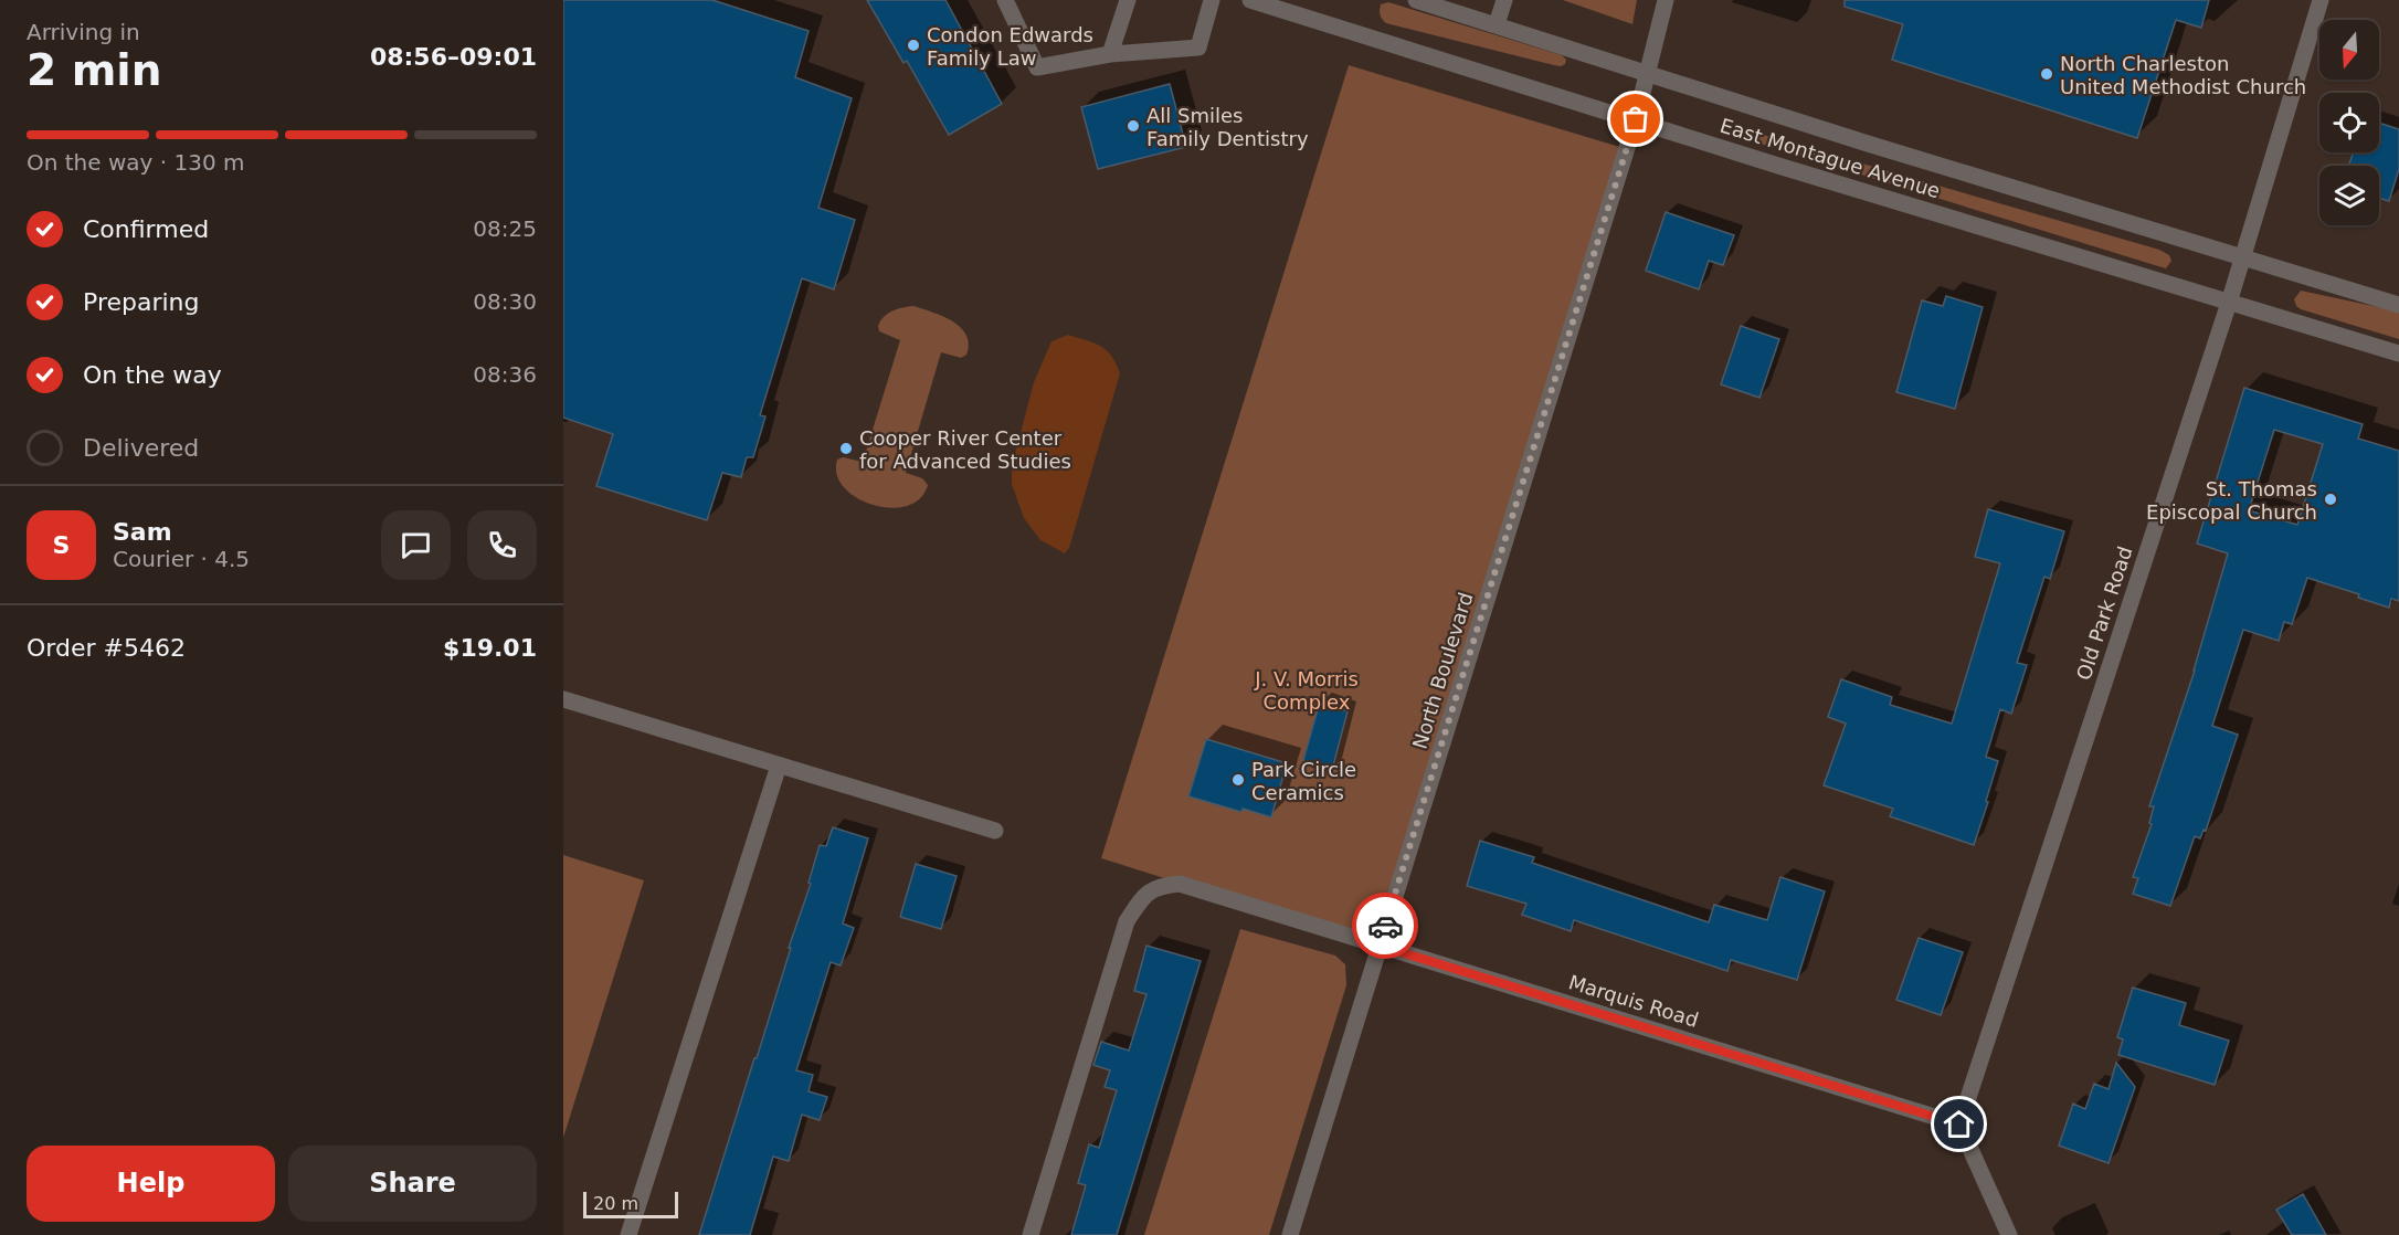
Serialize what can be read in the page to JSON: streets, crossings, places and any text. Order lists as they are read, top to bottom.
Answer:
{
  "streets": {
    "street": [
      "East Montague Avenue",
      "Old Park Road",
      "North Boulevard",
      "Marquis Road"
    ]
  },
  "crossings": [
    ["East Montague Avenue", "Old Park Road"],
    ["East Montague Avenue", "North Boulevard"],
    ["Old Park Road", "Marquis Road"],
    ["North Boulevard", "Marquis Road"]
  ],
  "parks": ["J. V. Morris Complex"],
  "places": [
    "Condon Edwards Family Law",
    "North Charleston United Methodist Church",
    "All Smiles Family Dentistry",
    "Cooper River Center for Advanced Studies",
    "St. Thomas Episcopal Church",
    "Park Circle Ceramics"
  ],
  "scale_bar": "20 m",
  "north": "bottom",
  "page": {
    "heading": ["2 min", "Arriving in", "08:56–09:01"],
    "panel": [
      "Sam",
      "Courier · 4.5",
      "Order #5462",
      "$19.01"
    ],
    "bar": "On the way · 130 m",
    "list": [
      ["Confirmed", "08:25"],
      ["Preparing", "08:30"],
      ["On the way", "08:36"],
      "Delivered"
    ],
    "round": "S",
    "buttons": ["Help", "Share"],
    "scale": "20 m"
  }
}
